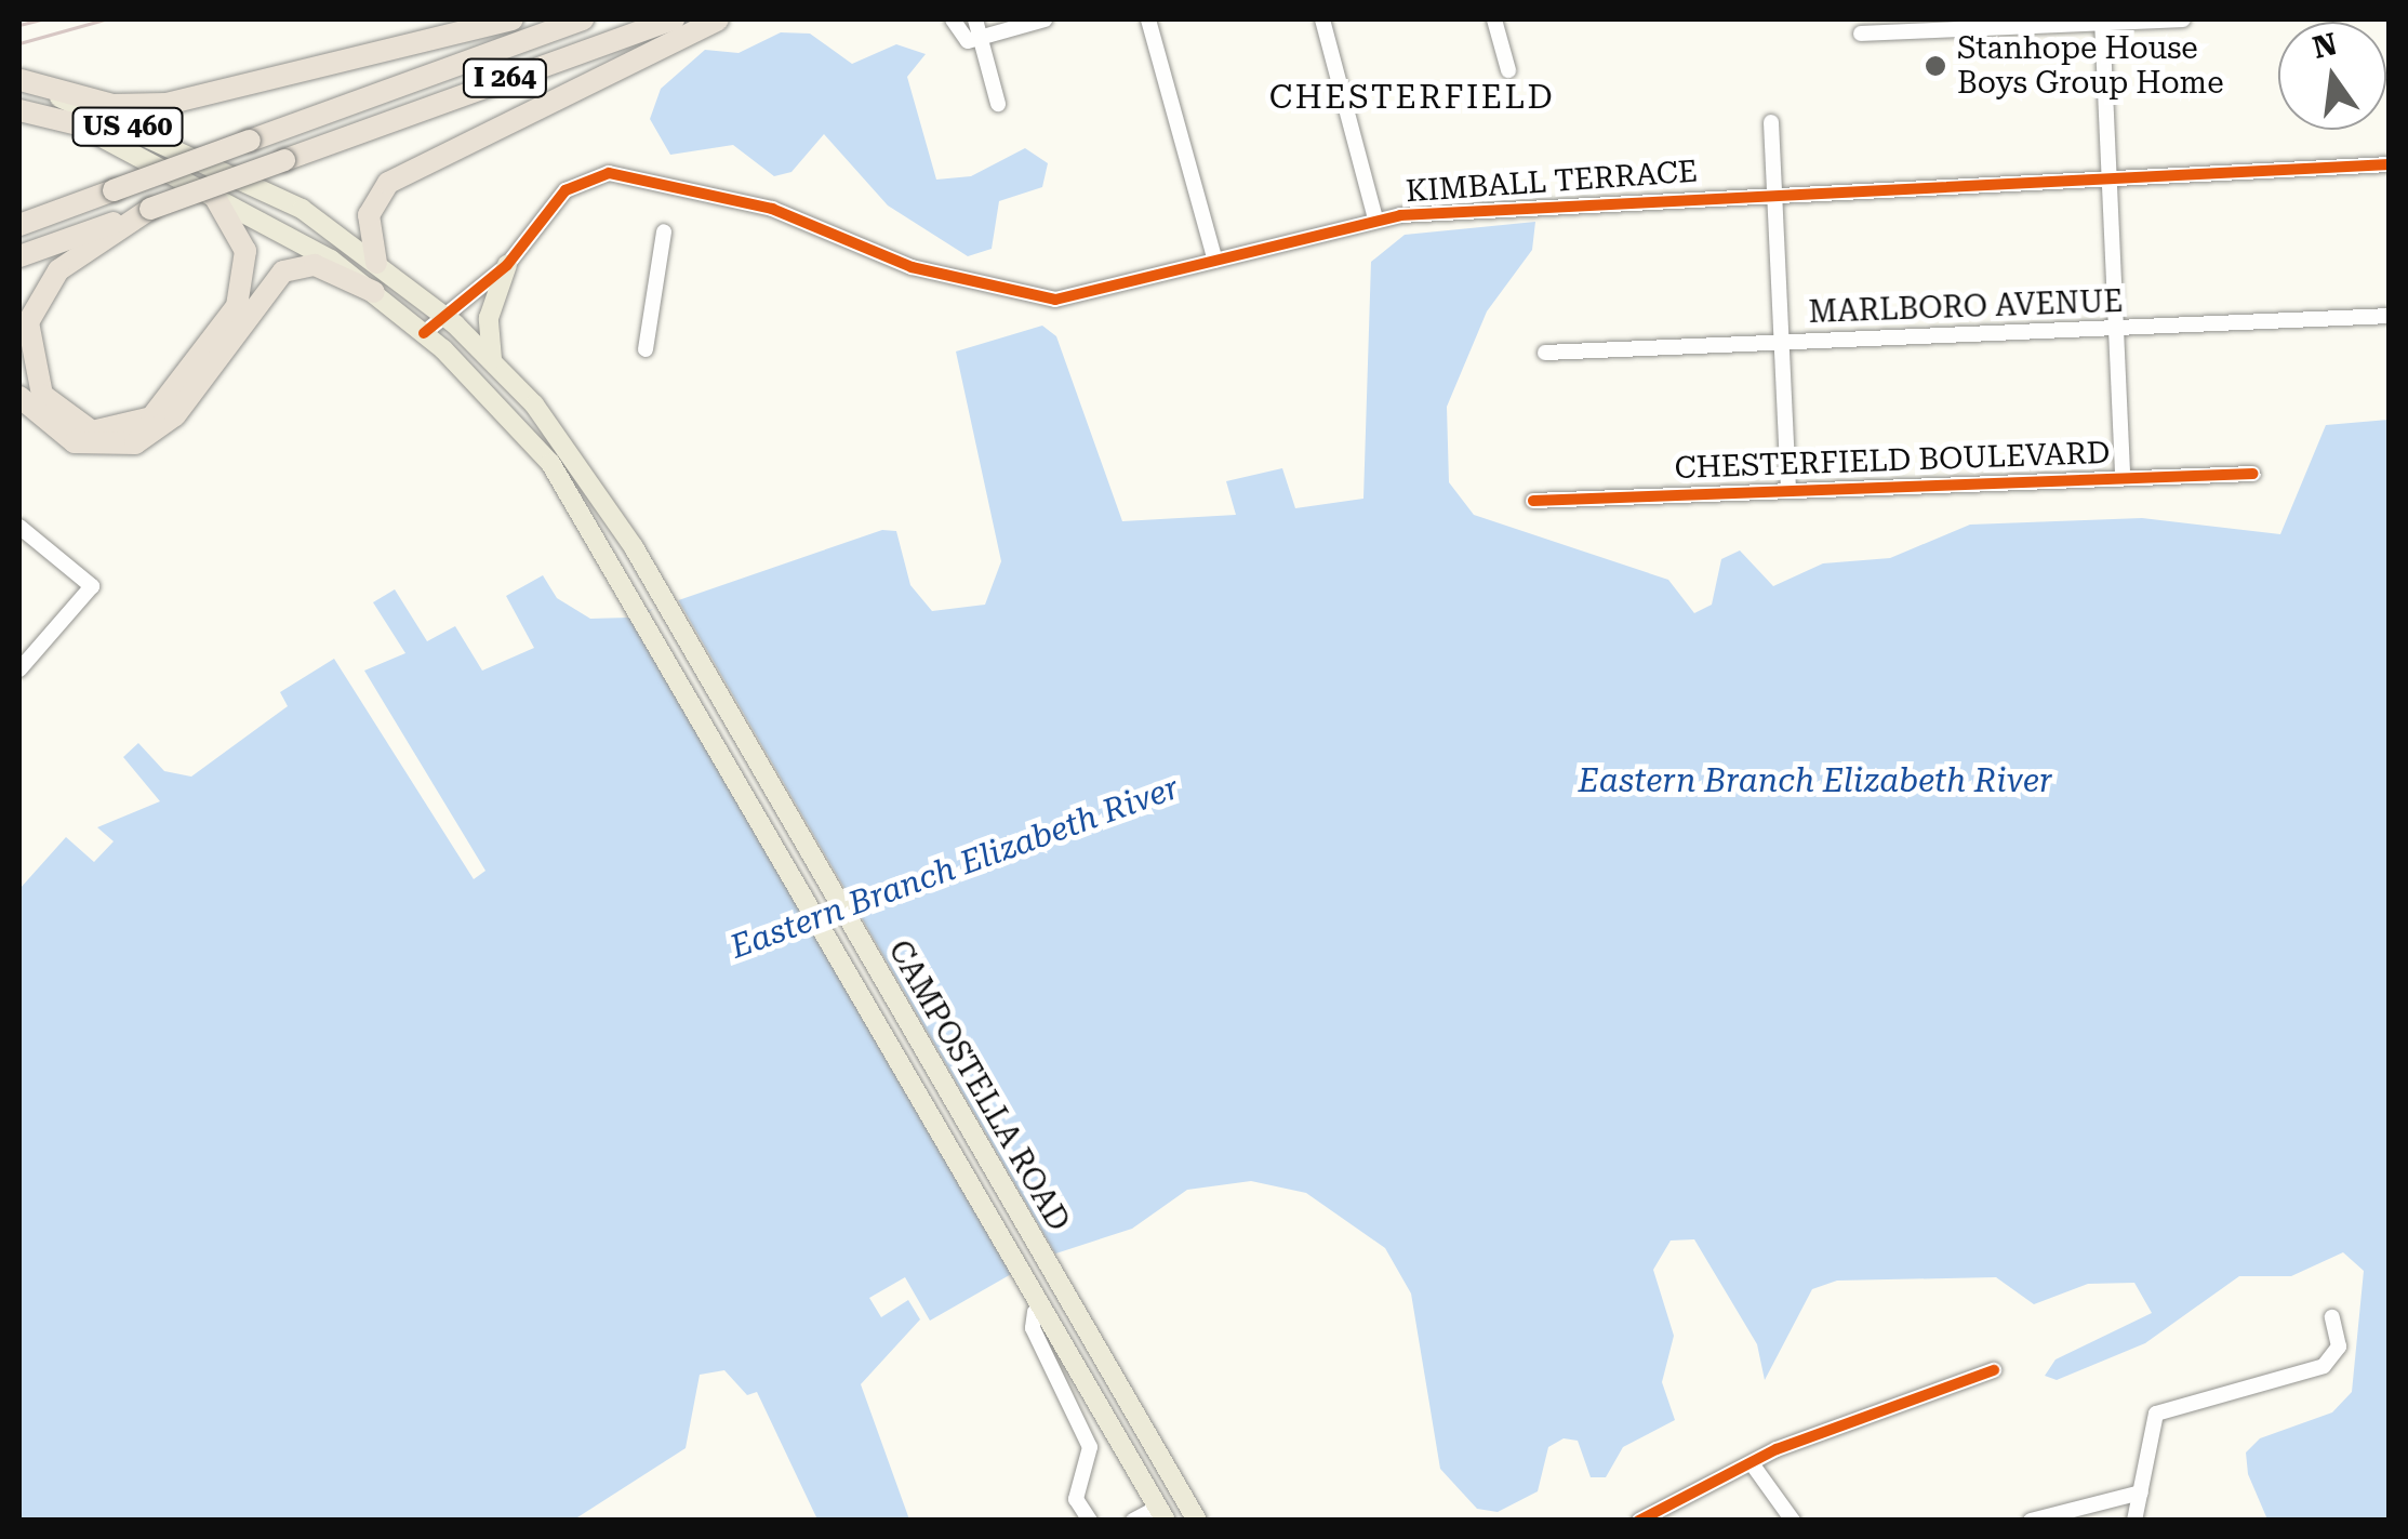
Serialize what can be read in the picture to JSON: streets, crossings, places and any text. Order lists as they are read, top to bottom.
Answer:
{
  "streets": {
    "highway": ["I 264"],
    "main road": ["US 460", "CAMPOSTELLA ROAD"],
    "street": ["KIMBALL TERRACE", "MARLBORO AVENUE", "CHESTERFIELD BOULEVARD"]
  },
  "crossings": [
    ["US 460", "KIMBALL TERRACE"],
    ["US 460", "CAMPOSTELLA ROAD"],
    ["KIMBALL TERRACE", "CAMPOSTELLA ROAD"]
  ],
  "districts": ["CHESTERFIELD"],
  "water": ["Eastern Branch Elizabeth River"],
  "places": ["Stanhope House Boys Group Home"],
  "north": "top"
}
